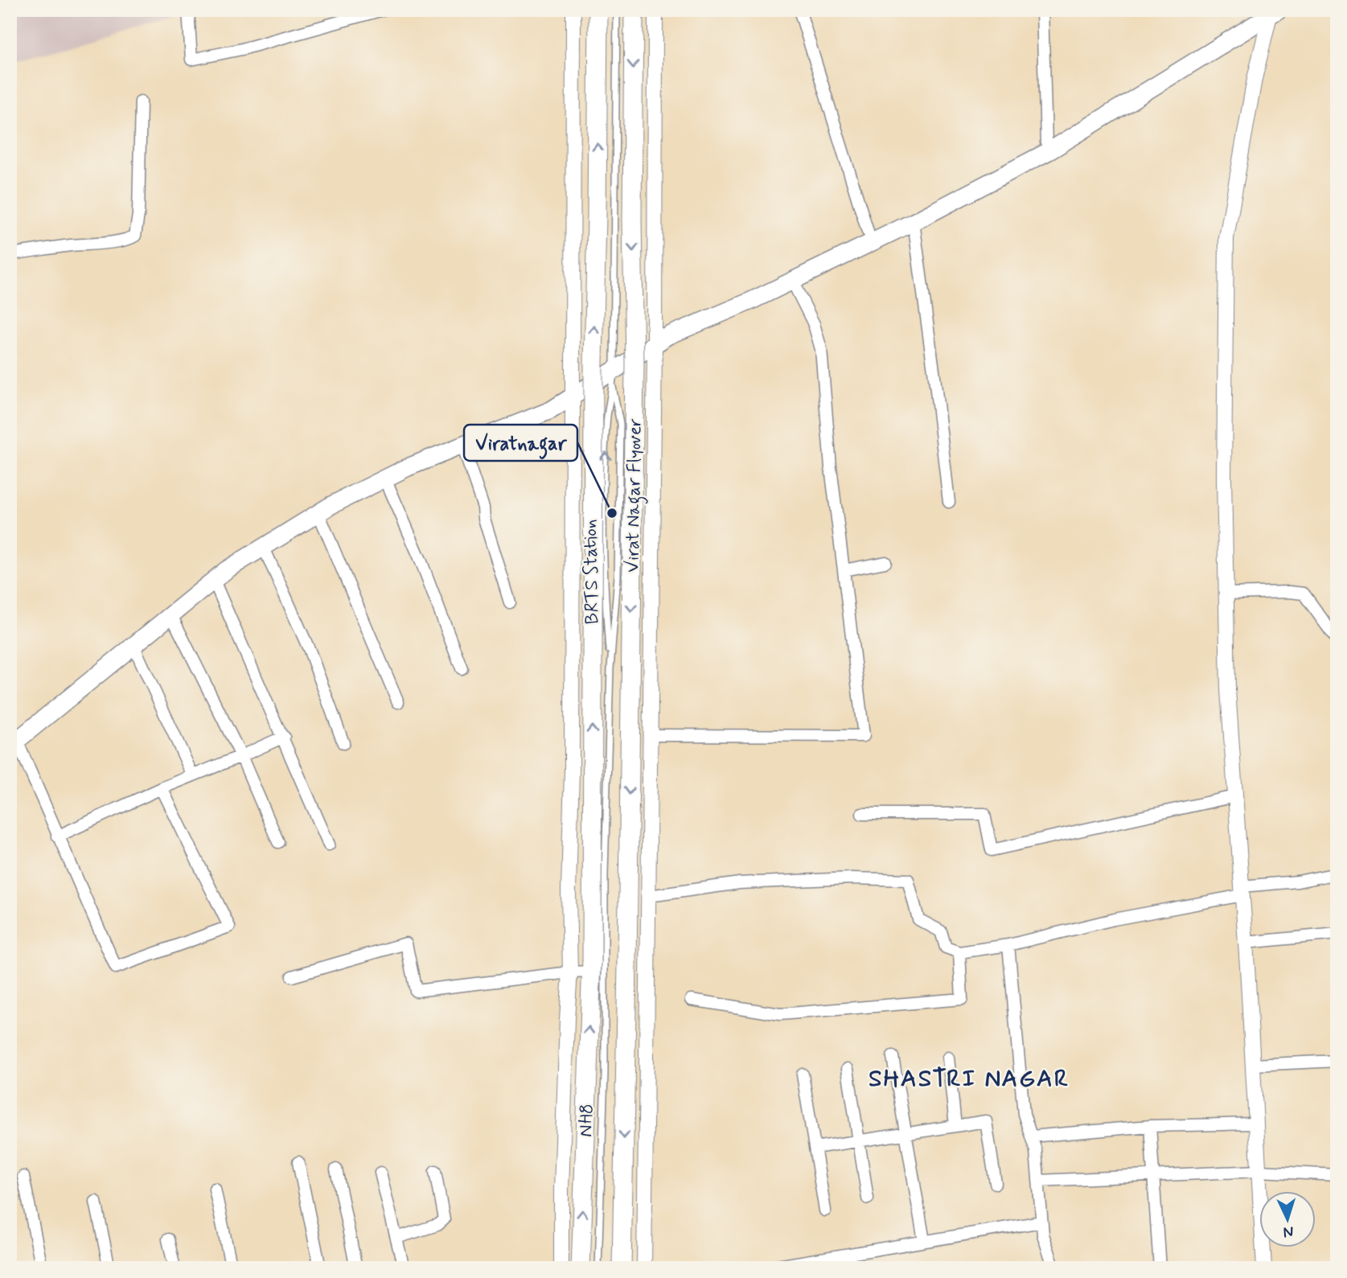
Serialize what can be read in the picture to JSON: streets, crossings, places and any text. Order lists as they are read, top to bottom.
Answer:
{
  "streets": {
    "main road": ["Virat Nagar Flyover", "NH8"],
    "lane": ["BRTS Station"]
  },
  "districts": ["SHASTRI NAGAR"],
  "places": ["Viratnagar"],
  "north": "bottom"
}
